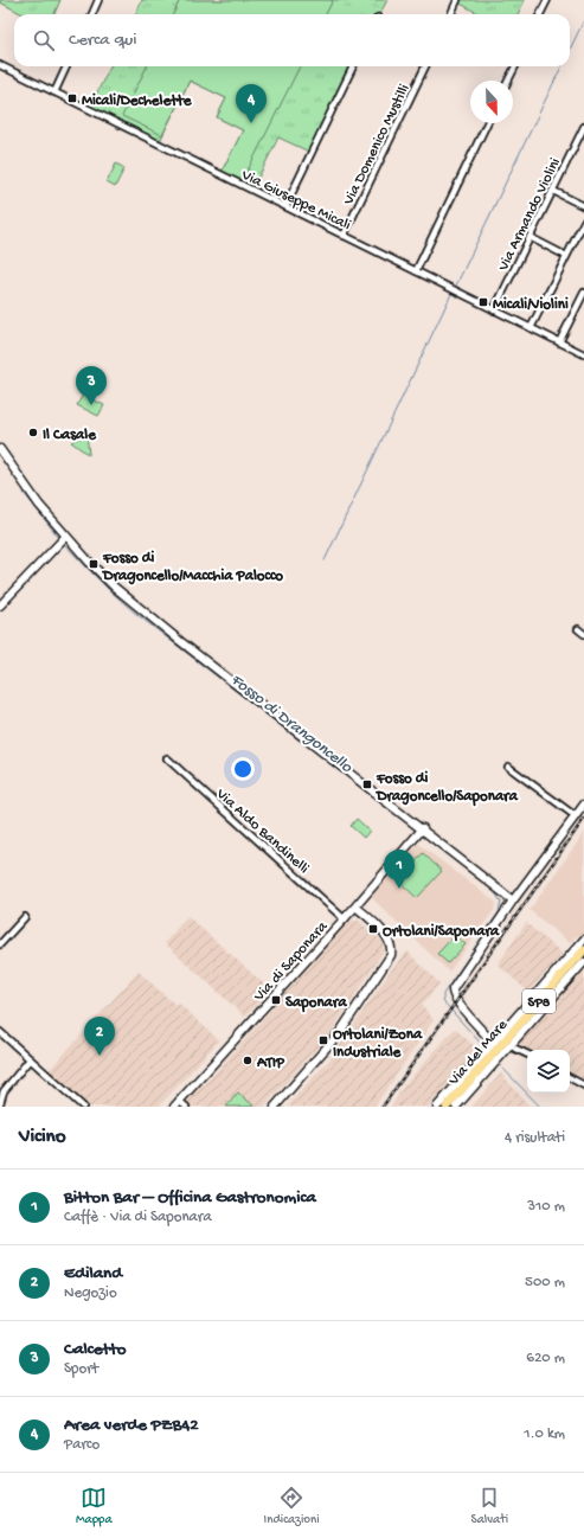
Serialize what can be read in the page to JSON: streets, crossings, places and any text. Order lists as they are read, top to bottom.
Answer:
{
  "streets": {
    "main road": ["SP8", "Via del Mare"],
    "street": [
      "Via Domenico Mustilli",
      "Via Giuseppe Micali",
      "Via Armando Violini",
      "Via Aldo Bandinelli",
      "Via di Saponara"
    ]
  },
  "crossings": [
    ["Via Domenico Mustilli", "Via Giuseppe Micali"],
    ["Via Giuseppe Micali", "Via Armando Violini"],
    ["Via Aldo Bandinelli", "Via di Saponara"]
  ],
  "water": ["Fosso di Drangoncello"],
  "places": {
    "transit": [
      "Micali/Dechelette",
      "Micali/Violini",
      "Fosso di Dragoncello/Macchia Palocco",
      "Fosso di Dragoncello/Saponara",
      "Ortolani/Saponara",
      "Saponara",
      "Ortolani/Zona Industriale"
    ],
    "other": ["Il Casale", "ATIP"]
  },
  "north": "bottom",
  "page": {
    "search": "Cerca qui",
    "pins": [
      "4",
      "3",
      "1",
      "2"
    ],
    "heading": ["Vicino", "4 risultati"],
    "list": [
      {
        "mark": "1",
        "name": "Bitton Bar – Officina Gastronomica",
        "note": "Caffè · Via di Saponara",
        "value": "310 m"
      },
      {
        "mark": "2",
        "name": "Ediland",
        "note": "Negozio",
        "value": "500 m"
      },
      {
        "mark": "3",
        "name": "Calcetto",
        "note": "Sport",
        "value": "620 m"
      },
      {
        "mark": "4",
        "name": "Area verde PZB42",
        "note": "Parco",
        "value": "1.0 km"
      }
    ],
    "nav": ["Mappa", "Indicazioni", "Salvati"]
  }
}
